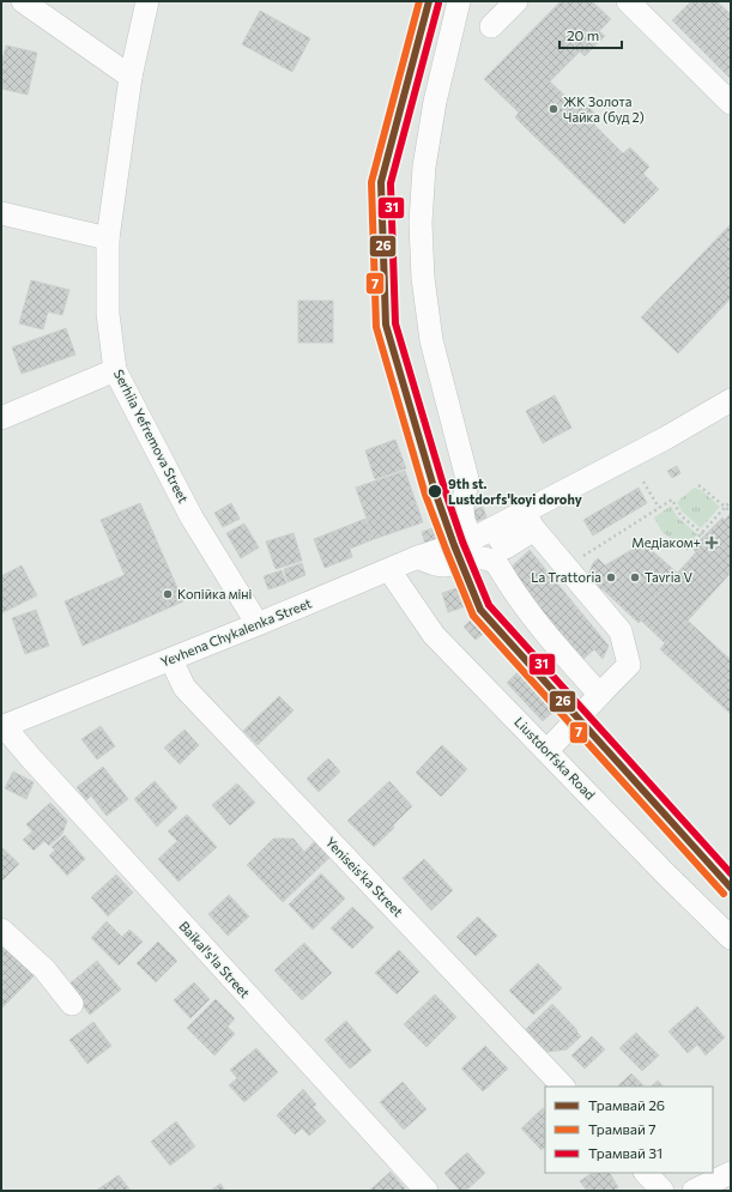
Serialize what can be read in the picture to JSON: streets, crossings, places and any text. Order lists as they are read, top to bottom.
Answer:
{
  "streets": {
    "street": [
      "Serhiia Yefremova Street",
      "Yevhena Chykalenka Street",
      "Liustdorfska Road",
      "Yeniseis'ka Street",
      "Baikal's'la Street"
    ]
  },
  "crossings": [
    ["Serhiia Yefremova Street", "Yevhena Chykalenka Street"],
    ["Yevhena Chykalenka Street", "Liustdorfska Road"],
    ["Yevhena Chykalenka Street", "Yeniseis'ka Street"],
    ["Yevhena Chykalenka Street", "Baikal's'la Street"]
  ],
  "places": {
    "other": [
      "ЖК Золота Чайка (буд 2)",
      "9th st. Lustdorfs'koyi dorohy",
      "La Trattoria",
      "Tavria V",
      "Копійка міні"
    ],
    "health": ["Медіаком+"]
  },
  "lines": ["tram line 26", "tram line 7", "tram line 31"],
  "legend": ["Трамвай 26", "Трамвай 7", "Трамвай 31"],
  "scale_bar": "20 m"
}
